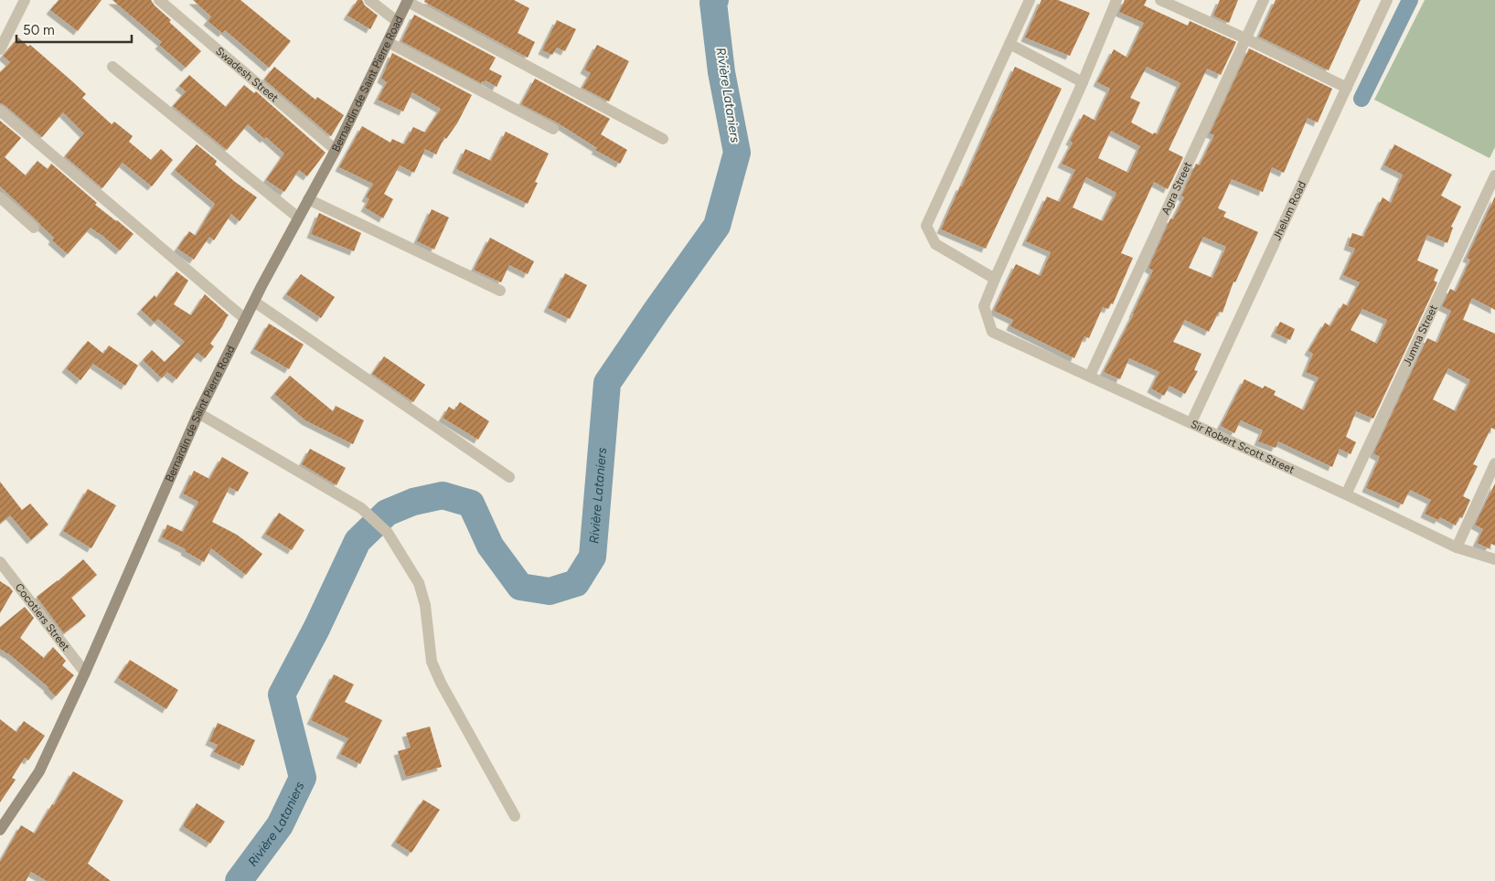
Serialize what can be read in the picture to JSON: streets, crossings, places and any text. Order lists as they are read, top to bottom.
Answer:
{
  "streets": {
    "main road": ["Bernardin de Saint Pierre Road"],
    "street": [
      "Swadesh Street",
      "Agra Street",
      "Jhelum Road",
      "Jumna Street",
      "Sir Robert Scott Street",
      "Cocotiers Street"
    ]
  },
  "crossings": [
    ["Swadesh Street", "Bernardin de Saint Pierre Road"],
    ["Bernardin de Saint Pierre Road", "Cocotiers Street"],
    ["Agra Street", "Sir Robert Scott Street"],
    ["Jhelum Road", "Sir Robert Scott Street"],
    ["Jumna Street", "Sir Robert Scott Street"]
  ],
  "water": ["Rivière Lataniers"],
  "scale_bar": "50 m"
}
